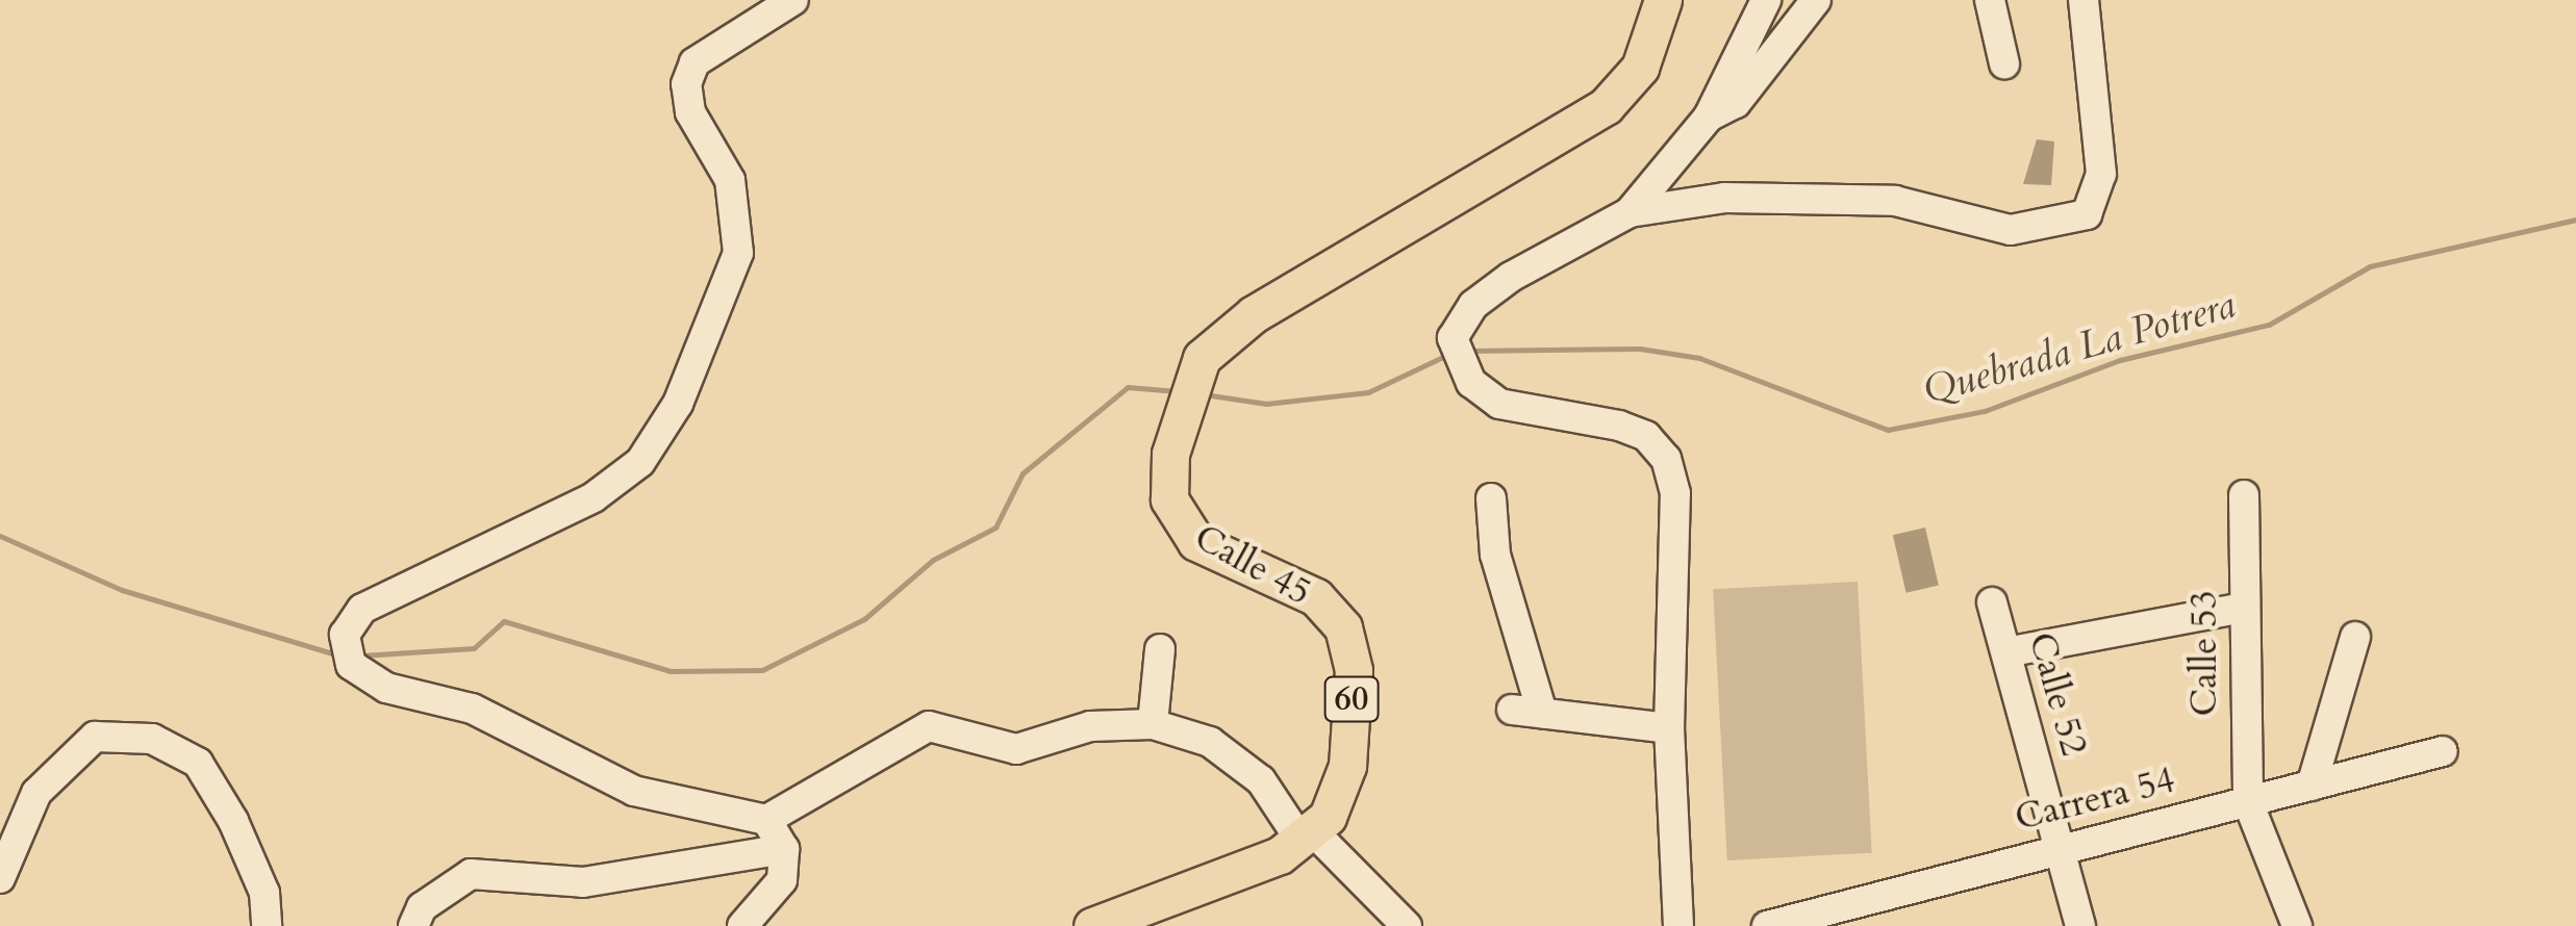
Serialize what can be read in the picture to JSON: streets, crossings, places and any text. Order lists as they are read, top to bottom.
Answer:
{
  "streets": {
    "main road": ["Calle 45", "60"],
    "street": ["Calle 53", "Calle 52", "Carrera 54"]
  },
  "crossings": [
    ["Calle 53", "Carrera 54"],
    ["Calle 52", "Carrera 54"]
  ],
  "water": ["Quebrada La Potrera"]
}
